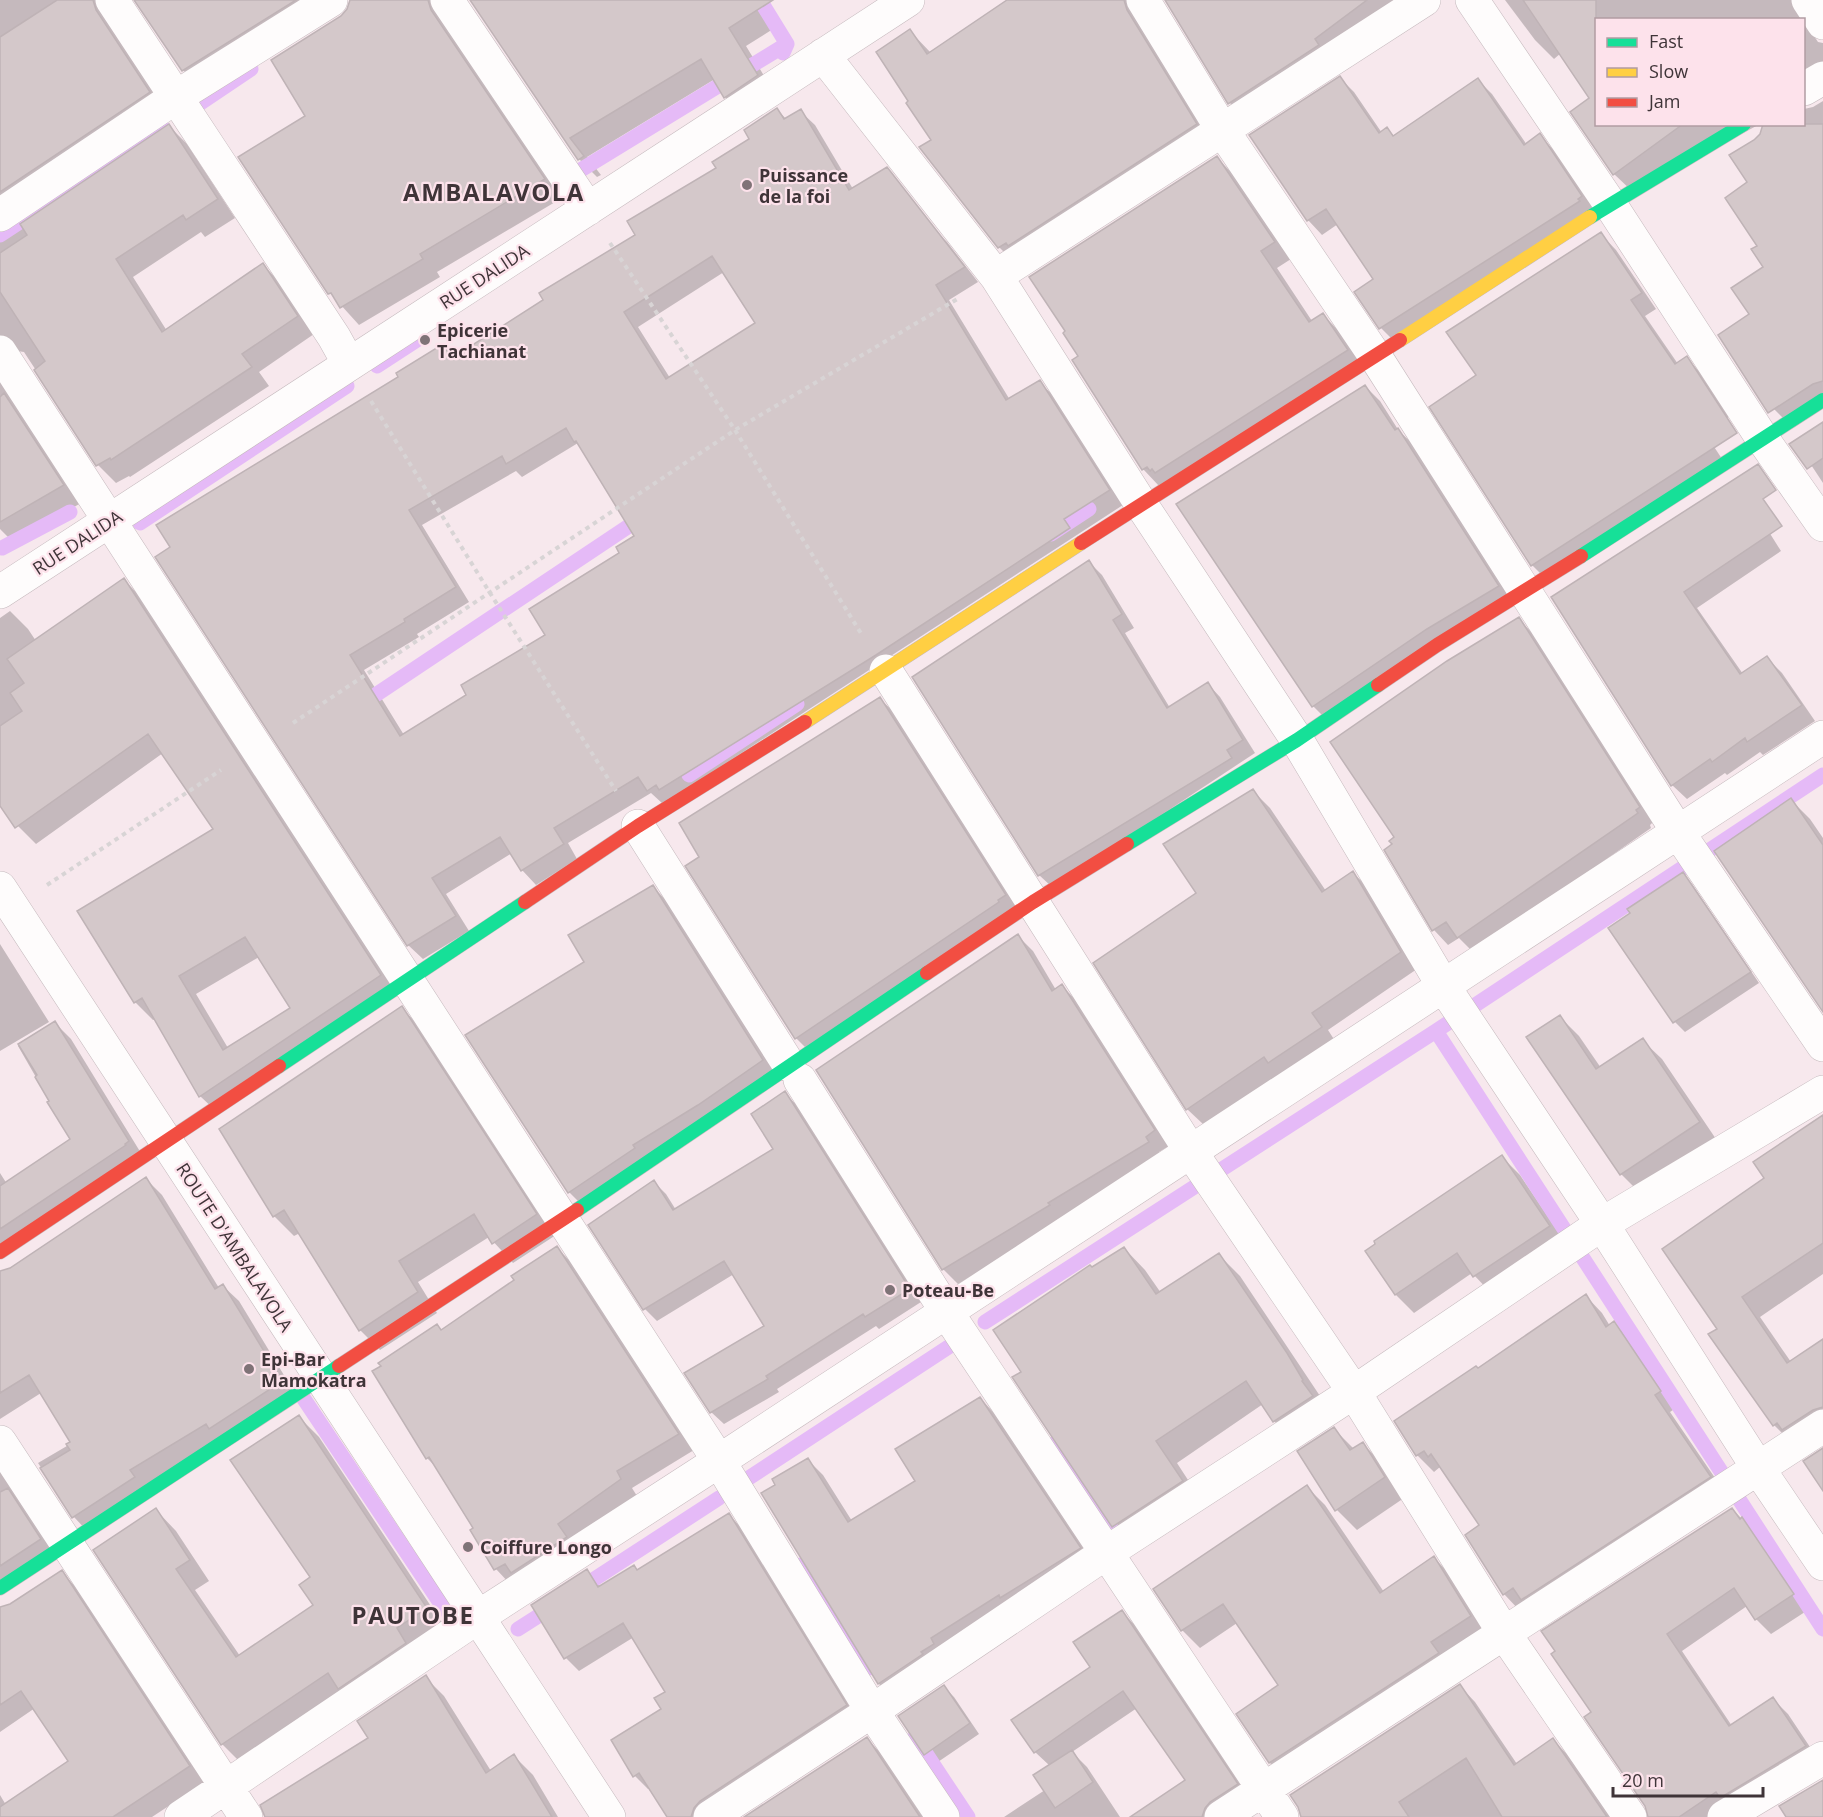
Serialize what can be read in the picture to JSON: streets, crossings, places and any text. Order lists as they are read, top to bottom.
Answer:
{
  "streets": {
    "street": ["RUE DALIDA", "ROUTE D'AMBALAVOLA"]
  },
  "districts": ["AMBALAVOLA", "PAUTOBE"],
  "places": [
    "Puissance de la foi",
    "Epicerie Tachianat",
    "Poteau-Be",
    "Epi-Bar Mamokatra",
    "Coiffure Longo"
  ],
  "legend": ["Fast", "Slow", "Jam"],
  "scale_bar": "20 m"
}
